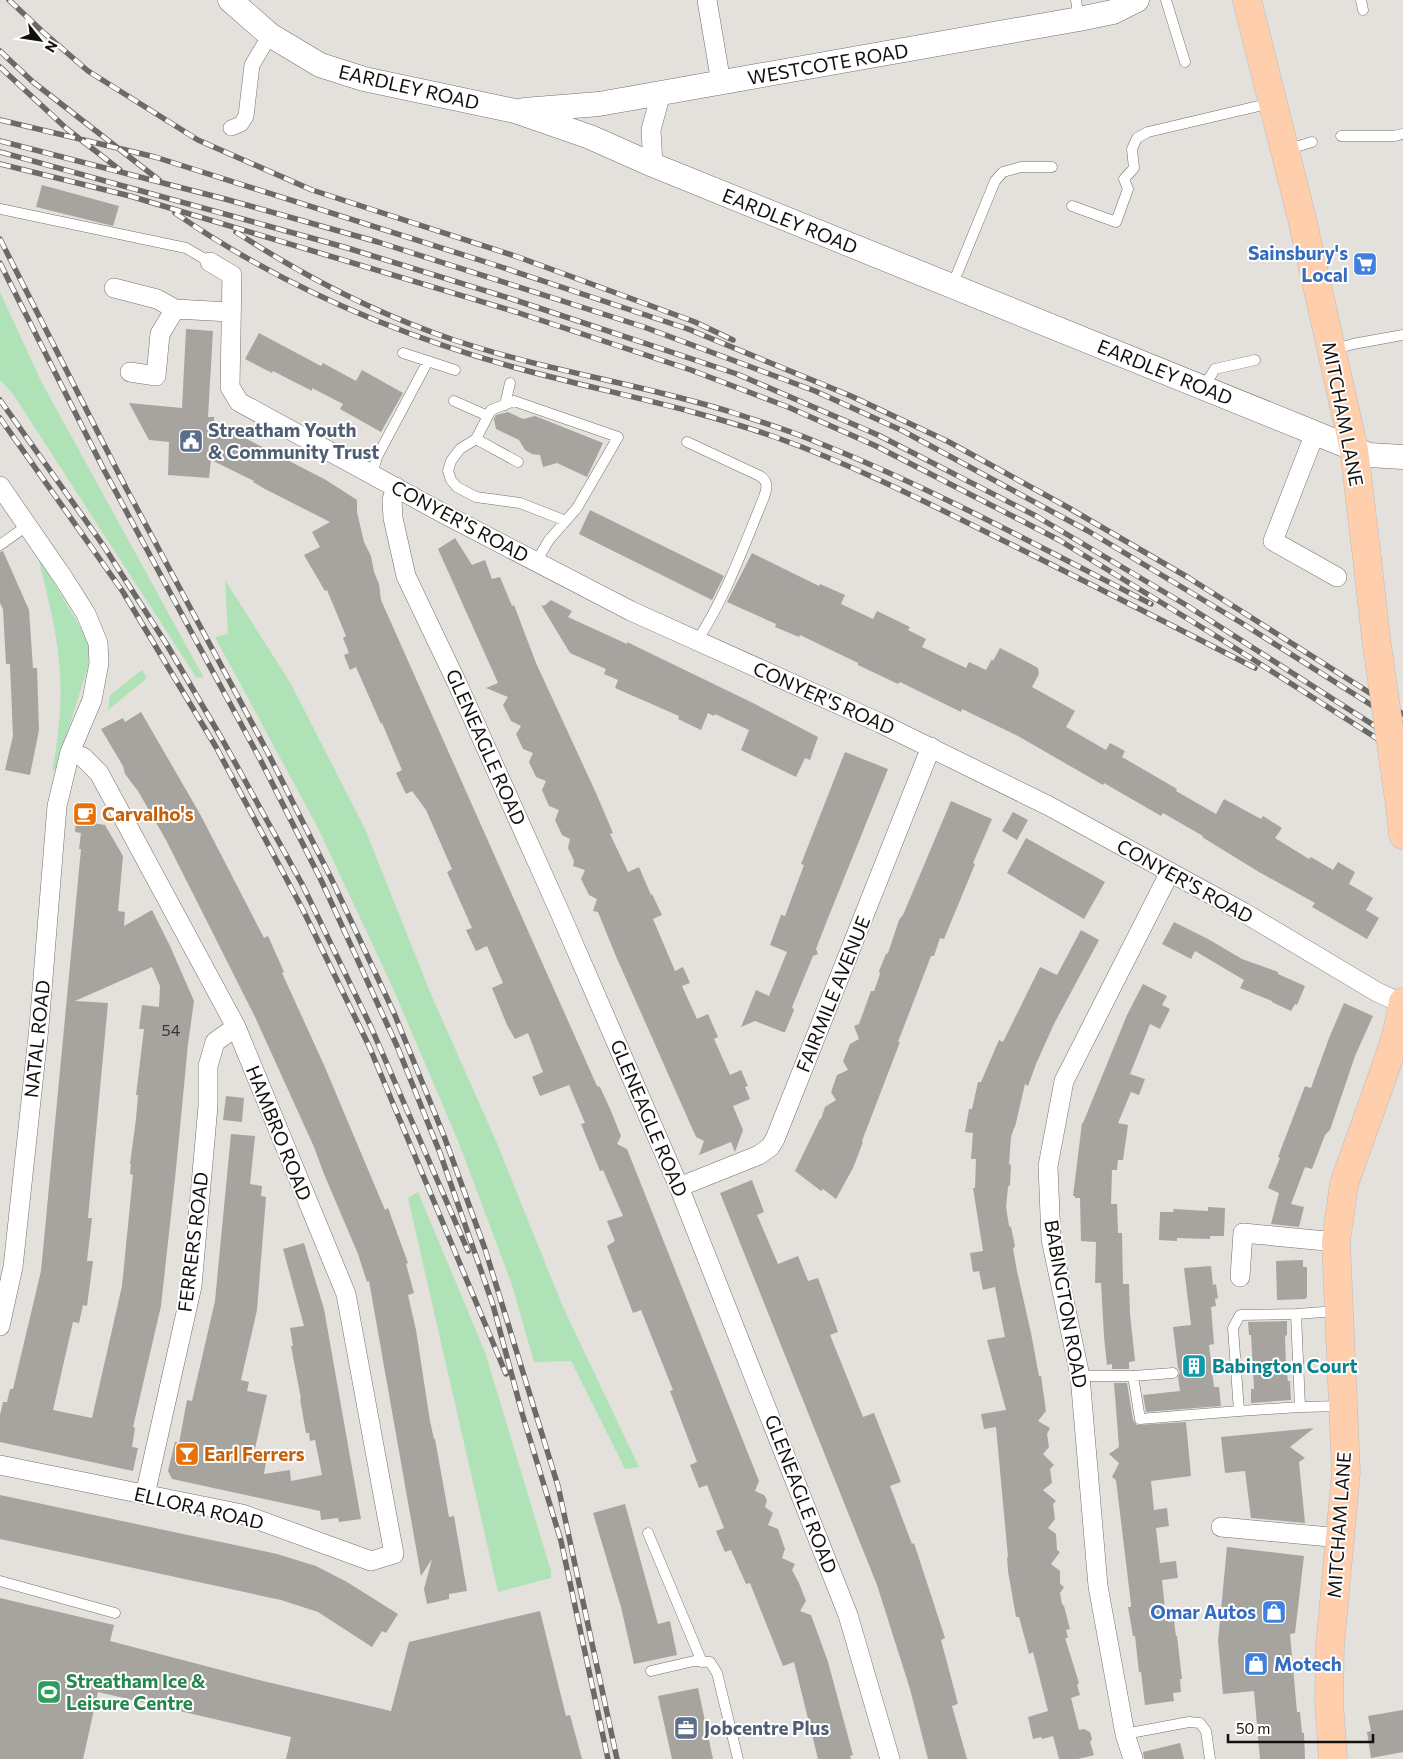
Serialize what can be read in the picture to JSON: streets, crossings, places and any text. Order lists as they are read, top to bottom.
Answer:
{
  "streets": {
    "main road": ["MITCHAM LANE"],
    "street": [
      "WESTCOTE ROAD",
      "EARDLEY ROAD",
      "CONYER'S ROAD",
      "GLENEAGLE ROAD",
      "FAIRMILE AVENUE",
      "NATAL ROAD",
      "HAMBRO ROAD",
      "FERRERS ROAD",
      "BABINGTON ROAD",
      "ELLORA ROAD"
    ]
  },
  "crossings": [
    ["WESTCOTE ROAD", "EARDLEY ROAD"],
    ["EARDLEY ROAD", "MITCHAM LANE"],
    ["MITCHAM LANE", "CONYER'S ROAD"],
    ["CONYER'S ROAD", "GLENEAGLE ROAD"],
    ["CONYER'S ROAD", "FAIRMILE AVENUE"],
    ["CONYER'S ROAD", "BABINGTON ROAD"],
    ["GLENEAGLE ROAD", "FAIRMILE AVENUE"],
    ["NATAL ROAD", "HAMBRO ROAD"],
    ["HAMBRO ROAD", "FERRERS ROAD"],
    ["HAMBRO ROAD", "ELLORA ROAD"],
    ["FERRERS ROAD", "ELLORA ROAD"]
  ],
  "places": {
    "supermarket": ["Sainsbury's Local"],
    "public building": ["Streatham Youth & Community Trust"],
    "cafe": ["Carvalho's"],
    "building": ["Babington Court"],
    "bar": ["Earl Ferrers"],
    "shop": ["Omar Autos", "Motech"],
    "sports": ["Streatham Ice & Leisure Centre"],
    "office": ["Jobcentre Plus"]
  },
  "house_numbers": ["54"],
  "scale_bar": "50 m",
  "north": "bottom right"
}
